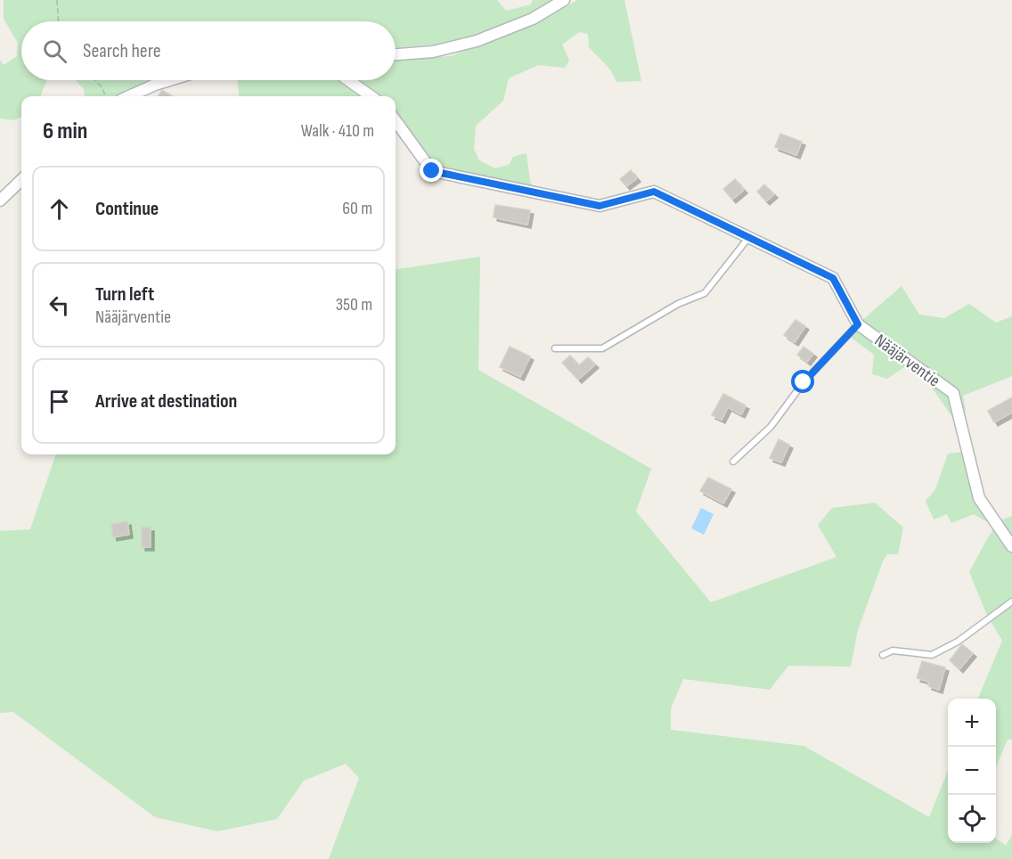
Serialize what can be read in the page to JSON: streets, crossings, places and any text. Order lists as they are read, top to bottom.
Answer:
{
  "streets": {
    "street": ["Nääjärventie"]
  },
  "page": {
    "search": "Search here",
    "heading": ["6 min", "Walk · 410 m"],
    "list": [
      ["Continue", "60 m"],
      ["Turn left", "Nääjärventie", "350 m"],
      "Arrive at destination"
    ],
    "map_buttons": ["+", "−"]
  }
}
